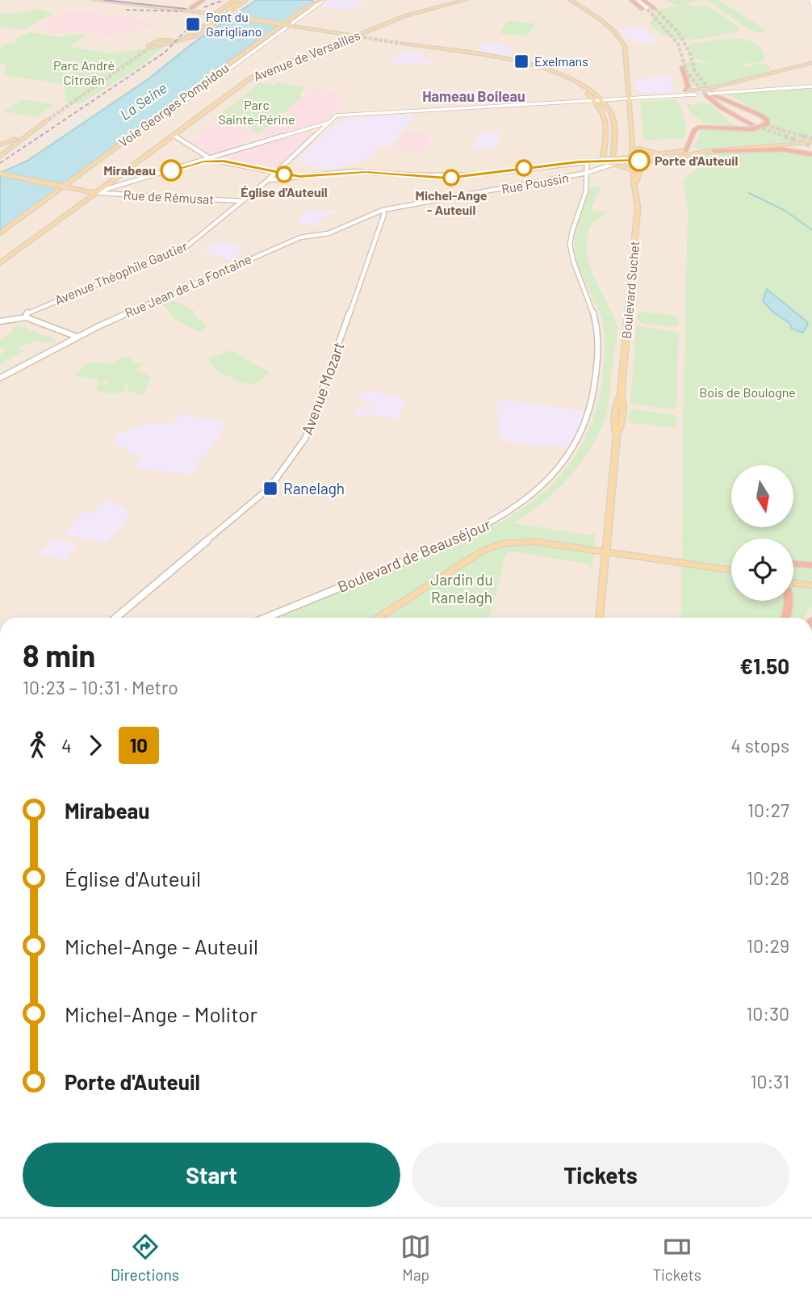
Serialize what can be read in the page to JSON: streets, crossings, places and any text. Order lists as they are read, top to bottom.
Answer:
{
  "streets": {
    "main road": ["Avenue de Versailles", "Voie Georges Pompidou", "Boulevard Suchet"],
    "street": [
      "Rue Poussin",
      "Rue de Rémusat",
      "Avenue Théophile Gautier",
      "Rue Jean de La Fontaine",
      "Avenue Mozart",
      "Boulevard de Beauséjour"
    ]
  },
  "crossings": [
    ["Avenue de Versailles", "Rue de Rémusat"],
    ["Rue Poussin", "Rue Jean de La Fontaine"],
    ["Rue Poussin", "Avenue Mozart"],
    ["Rue Poussin", "Boulevard de Beauséjour"],
    ["Rue de Rémusat", "Avenue Théophile Gautier"],
    ["Rue Jean de La Fontaine", "Avenue Mozart"]
  ],
  "districts": ["Hameau Boileau"],
  "water": ["La Seine"],
  "parks": [
    "Parc André Citroën",
    "Parc Sainte-Périne",
    "Bois de Boulogne",
    "Jardin du Ranelagh"
  ],
  "places": {
    "transit": ["Pont du Garigliano", "Exelmans", "Ranelagh"],
    "other": [
      "Porte d'Auteuil",
      "Mirabeau",
      "Église d'Auteuil",
      "Michel-Ange - Auteuil"
    ]
  },
  "lines": ["metro line 10"],
  "north": "bottom",
  "page": {
    "heading": ["8 min", "10:23 – 10:31 · Metro", "€1.50"],
    "legs": ["4", "10", "4 stops"],
    "list": [
      {
        "name": "Mirabeau",
        "value": "10:27"
      },
      {
        "name": "Église d'Auteuil",
        "value": "10:28"
      },
      {
        "name": "Michel-Ange - Auteuil",
        "value": "10:29"
      },
      {
        "name": "Michel-Ange - Molitor",
        "value": "10:30"
      },
      {
        "name": "Porte d'Auteuil",
        "value": "10:31"
      }
    ],
    "buttons": ["Start", "Tickets"],
    "tabs": ["Directions", "Map", "Tickets"]
  }
}
